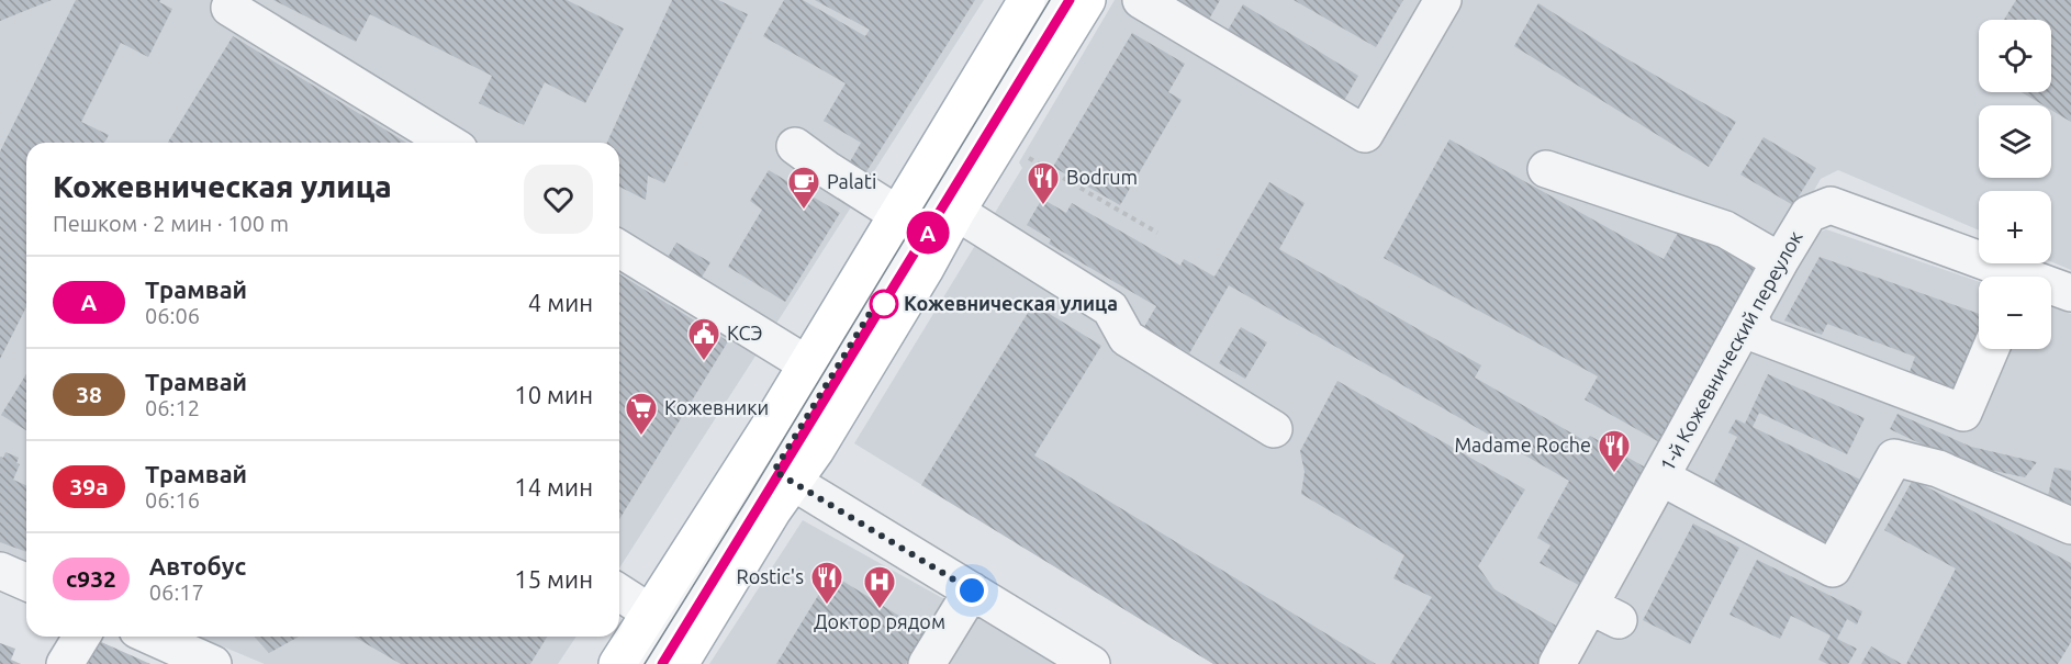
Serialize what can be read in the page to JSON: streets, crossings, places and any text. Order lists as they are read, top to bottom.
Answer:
{
  "streets": {
    "street": ["1-й Кожевнический переулок"]
  },
  "places": {
    "restaurant": ["Bodrum", "Madame Roche", "Rostic's"],
    "cafe": ["Palati"],
    "other": ["Кожевническая улица"],
    "public building": ["КСЭ"],
    "supermarket": ["Кожевники"],
    "hospital": ["Доктор рядом"]
  },
  "lines": ["tram line А"],
  "page": {
    "on_map": "А",
    "map_buttons": ["+", "−"],
    "heading": ["Кожевническая улица", "Пешком · 2 мин · 100 m"],
    "list": [
      {
        "mark": "А",
        "name": "Трамвай",
        "note": "06:06",
        "value": "4 мин"
      },
      {
        "mark": "38",
        "name": "Трамвай",
        "note": "06:12",
        "value": "10 мин"
      },
      {
        "mark": "39а",
        "name": "Трамвай",
        "note": "06:16",
        "value": "14 мин"
      },
      {
        "mark": "с932",
        "name": "Автобус",
        "note": "06:17",
        "value": "15 мин"
      }
    ]
  }
}
